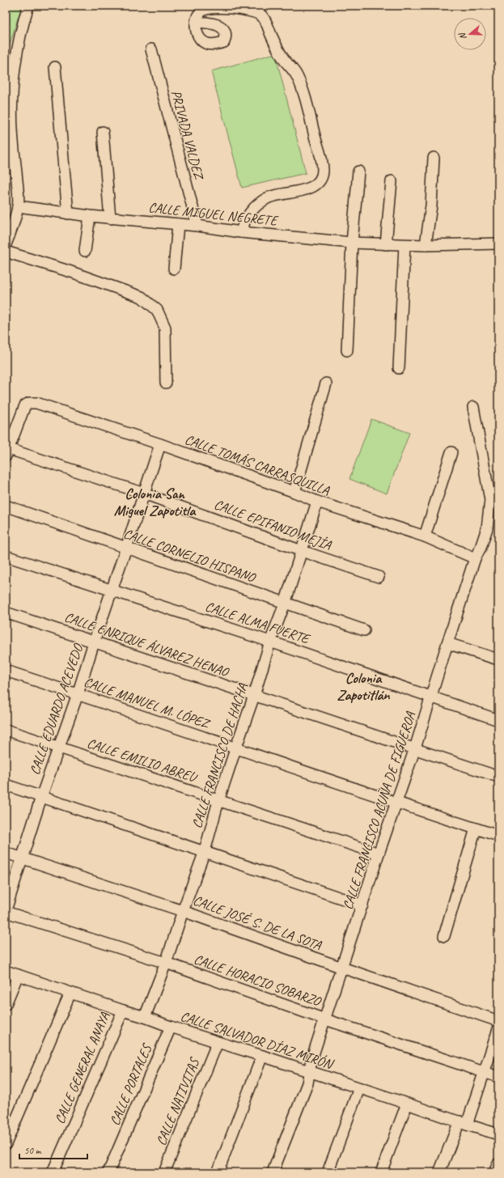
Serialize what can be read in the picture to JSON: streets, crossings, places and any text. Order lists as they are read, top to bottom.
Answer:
{
  "streets": {
    "street": [
      "PRIVADA VALDEZ",
      "CALLE MIGUEL NEGRETE",
      "CALLE TOMÁS CARRASQUILLA",
      "CALLE EPIFANIO MEJÍA",
      "CALLE CORNELIO HISPANO",
      "CALLE ALMA FUERTE",
      "CALLE ENRIQUE ÁLVAREZ HENAO",
      "CALLE MANUEL M. LÓPEZ",
      "CALLE EDUARDO ACEVEDO",
      "CALLE FRANCISCO DE HACHA",
      "CALLE EMILIO ABREU",
      "CALLE FRANCISCO ACUÑA DE FIGUEROA",
      "CALLE JOSÉ S. DE LA SOTA",
      "CALLE HORACIO SOBARZO",
      "CALLE SALVADOR DÍAZ MIRÓN",
      "CALLE GENERAL ANAYA",
      "CALLE PORTALES",
      "CALLE NATIVITAS"
    ]
  },
  "crossings": [
    ["PRIVADA VALDEZ", "CALLE MIGUEL NEGRETE"],
    ["CALLE TOMÁS CARRASQUILLA", "CALLE EPIFANIO MEJÍA"],
    ["CALLE TOMÁS CARRASQUILLA", "CALLE EDUARDO ACEVEDO"],
    ["CALLE TOMÁS CARRASQUILLA", "CALLE FRANCISCO DE HACHA"],
    ["CALLE TOMÁS CARRASQUILLA", "CALLE FRANCISCO ACUÑA DE FIGUEROA"],
    ["CALLE EPIFANIO MEJÍA", "CALLE EDUARDO ACEVEDO"],
    ["CALLE EPIFANIO MEJÍA", "CALLE FRANCISCO DE HACHA"],
    ["CALLE CORNELIO HISPANO", "CALLE EDUARDO ACEVEDO"],
    ["CALLE CORNELIO HISPANO", "CALLE FRANCISCO DE HACHA"],
    ["CALLE ALMA FUERTE", "CALLE EDUARDO ACEVEDO"],
    ["CALLE ALMA FUERTE", "CALLE FRANCISCO DE HACHA"],
    ["CALLE ALMA FUERTE", "CALLE FRANCISCO ACUÑA DE FIGUEROA"],
    ["CALLE ENRIQUE ÁLVAREZ HENAO", "CALLE EDUARDO ACEVEDO"],
    ["CALLE ENRIQUE ÁLVAREZ HENAO", "CALLE FRANCISCO DE HACHA"],
    ["CALLE ENRIQUE ÁLVAREZ HENAO", "CALLE FRANCISCO ACUÑA DE FIGUEROA"],
    ["CALLE MANUEL M. LÓPEZ", "CALLE EDUARDO ACEVEDO"],
    ["CALLE MANUEL M. LÓPEZ", "CALLE FRANCISCO DE HACHA"],
    ["CALLE MANUEL M. LÓPEZ", "CALLE FRANCISCO ACUÑA DE FIGUEROA"],
    ["CALLE EDUARDO ACEVEDO", "CALLE EMILIO ABREU"],
    ["CALLE EDUARDO ACEVEDO", "CALLE JOSÉ S. DE LA SOTA"],
    ["CALLE EDUARDO ACEVEDO", "CALLE HORACIO SOBARZO"],
    ["CALLE FRANCISCO DE HACHA", "CALLE EMILIO ABREU"],
    ["CALLE FRANCISCO DE HACHA", "CALLE JOSÉ S. DE LA SOTA"],
    ["CALLE FRANCISCO DE HACHA", "CALLE HORACIO SOBARZO"],
    ["CALLE FRANCISCO DE HACHA", "CALLE SALVADOR DÍAZ MIRÓN"],
    ["CALLE EMILIO ABREU", "CALLE FRANCISCO ACUÑA DE FIGUEROA"],
    ["CALLE FRANCISCO ACUÑA DE FIGUEROA", "CALLE JOSÉ S. DE LA SOTA"],
    ["CALLE FRANCISCO ACUÑA DE FIGUEROA", "CALLE HORACIO SOBARZO"],
    ["CALLE FRANCISCO ACUÑA DE FIGUEROA", "CALLE SALVADOR DÍAZ MIRÓN"],
    ["CALLE SALVADOR DÍAZ MIRÓN", "CALLE GENERAL ANAYA"],
    ["CALLE SALVADOR DÍAZ MIRÓN", "CALLE PORTALES"],
    ["CALLE SALVADOR DÍAZ MIRÓN", "CALLE NATIVITAS"]
  ],
  "districts": ["Colonia San Miguel Zapotitla", "Colonia Zapotitlán"],
  "scale_bar": "50 m",
  "north": "left"
}
